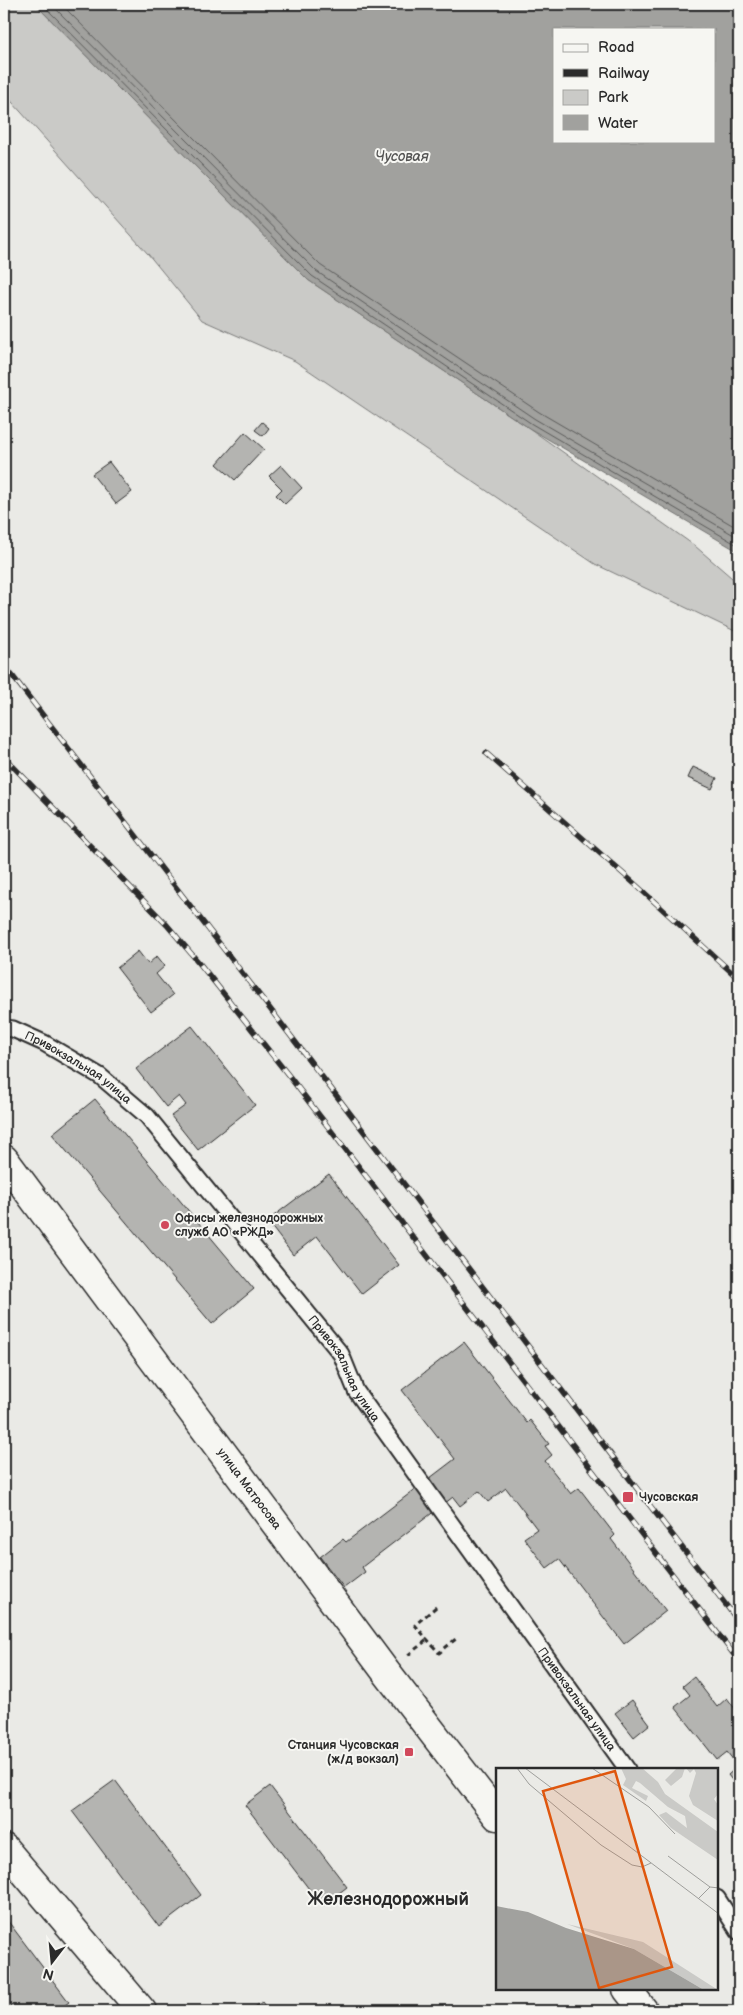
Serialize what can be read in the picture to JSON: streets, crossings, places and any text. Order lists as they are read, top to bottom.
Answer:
{
  "streets": {
    "street": ["улица Матросова"],
    "lane": ["Привокзальная улица"]
  },
  "districts": ["Железнодорожный"],
  "water": ["Чусовая"],
  "places": {
    "other": ["Офисы железнодорожных служб АО «РЖД»"],
    "transit": ["Чусовская", "Станция Чусовская (ж/д вокзал)"]
  },
  "legend": [
    "Road",
    "Railway",
    "Park",
    "Water"
  ],
  "north": "bottom"
}
